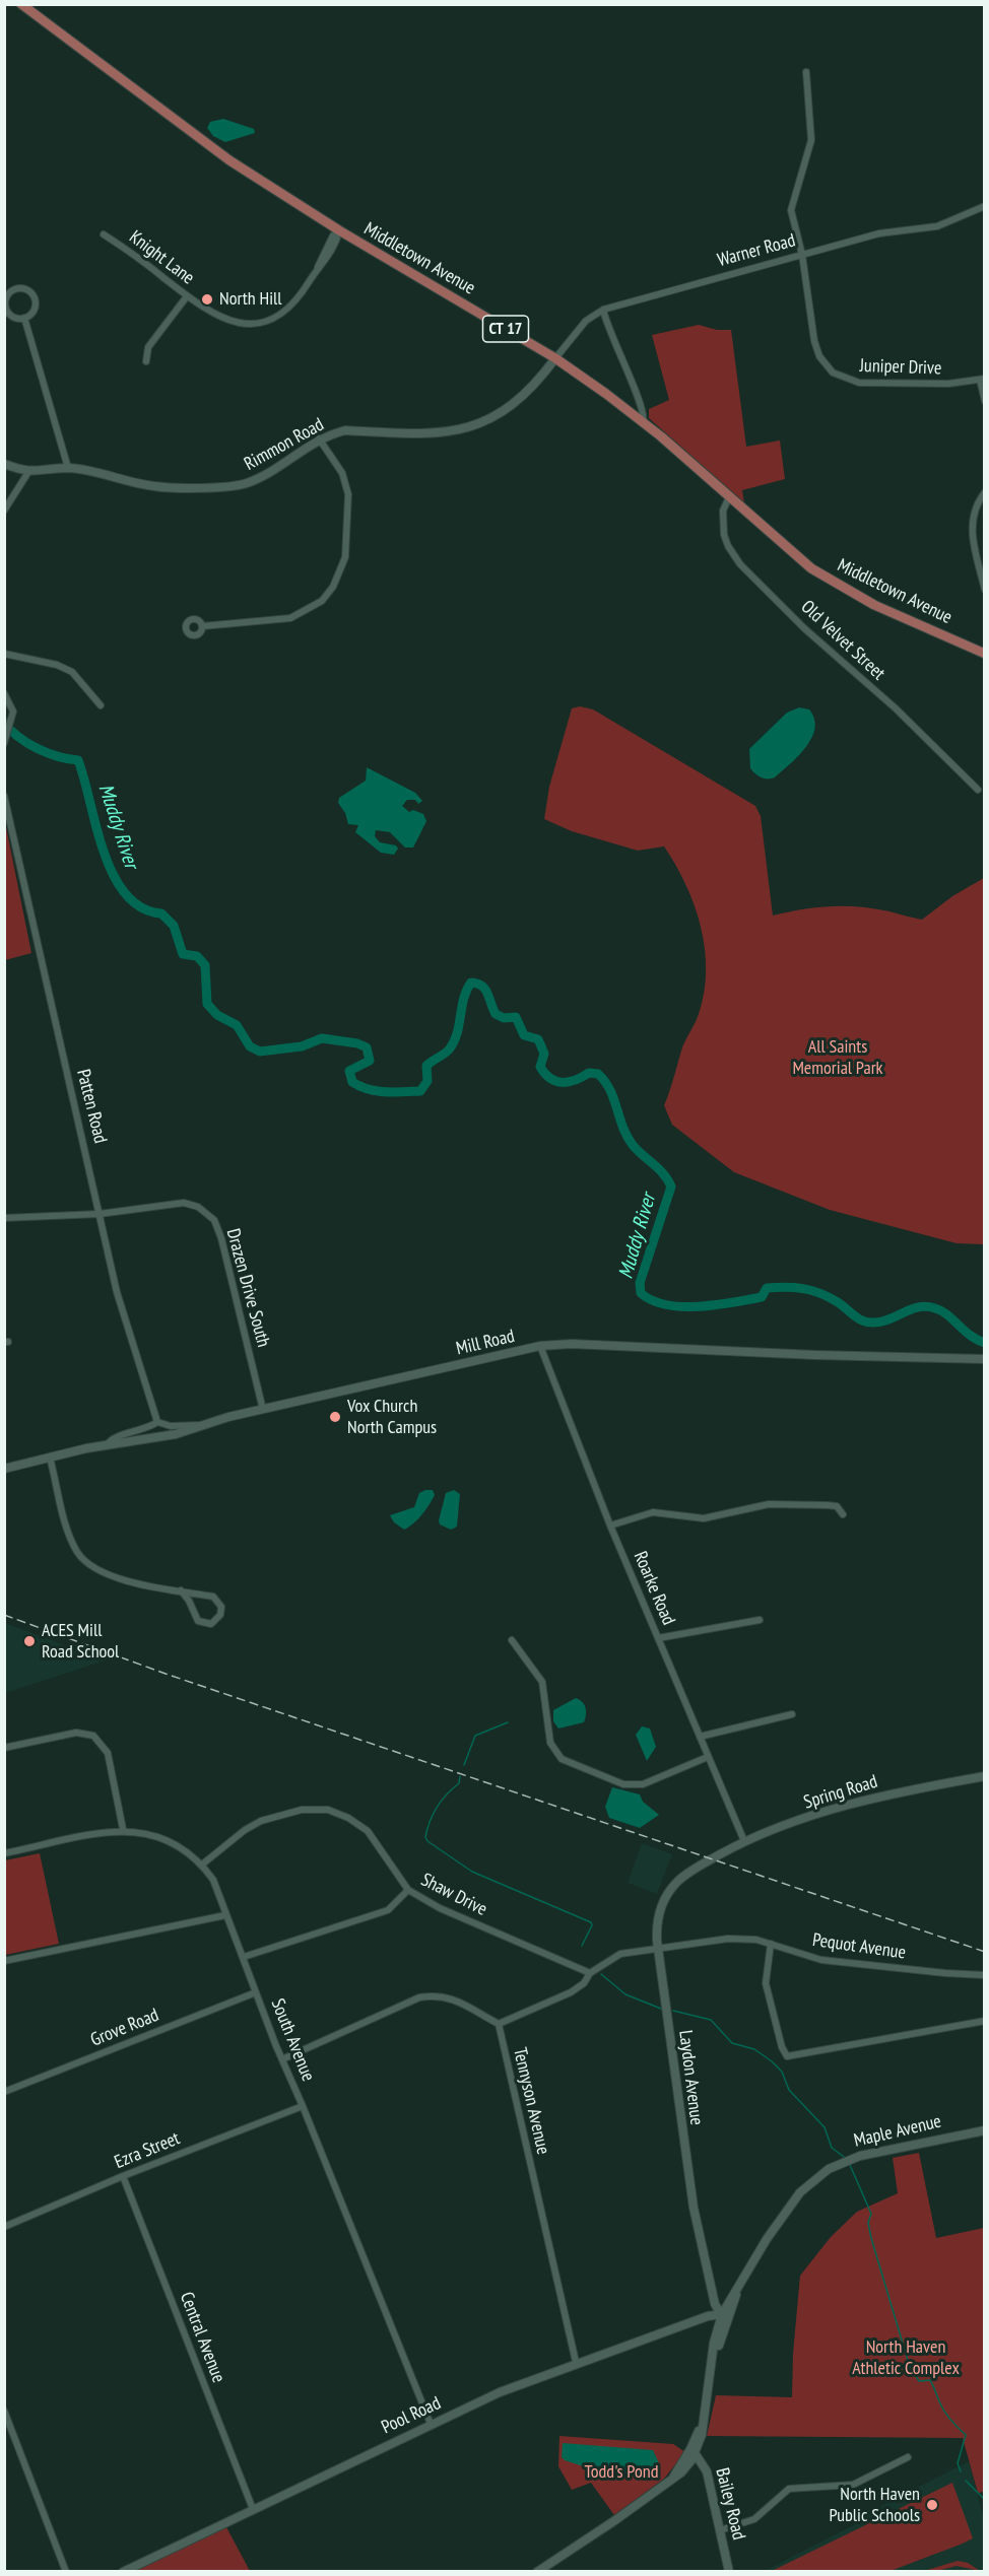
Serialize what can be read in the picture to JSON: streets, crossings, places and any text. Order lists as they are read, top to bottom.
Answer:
{
  "streets": {
    "main road": [
      "Middletown Avenue",
      "CT 17",
      "Maple Avenue",
      "Bailey Road"
    ],
    "street": [
      "Warner Road",
      "Knight Lane",
      "Juniper Drive",
      "Rimmon Road",
      "Old Velvet Street",
      "Patten Road",
      "Drazen Drive South",
      "Mill Road",
      "Roarke Road",
      "Spring Road",
      "Shaw Drive",
      "Pequot Avenue",
      "Grove Road",
      "South Avenue",
      "Laydon Avenue",
      "Tennyson Avenue",
      "Ezra Street",
      "Central Avenue",
      "Pool Road"
    ]
  },
  "crossings": [
    ["Warner Road", "Middletown Avenue"],
    ["Warner Road", "Juniper Drive"],
    ["Warner Road", "Rimmon Road"],
    ["Knight Lane", "Middletown Avenue"],
    ["Middletown Avenue", "Rimmon Road"],
    ["Middletown Avenue", "Old Velvet Street"],
    ["Patten Road", "Drazen Drive South"],
    ["Drazen Drive South", "Mill Road"],
    ["Mill Road", "Roarke Road"],
    ["Roarke Road", "Spring Road"],
    ["Spring Road", "Laydon Avenue"],
    ["Shaw Drive", "South Avenue"],
    ["Pequot Avenue", "Laydon Avenue"],
    ["Grove Road", "South Avenue"],
    ["South Avenue", "Ezra Street"],
    ["South Avenue", "Pool Road"],
    ["Laydon Avenue", "Maple Avenue"],
    ["Laydon Avenue", "Pool Road"],
    ["Tennyson Avenue", "Pool Road"],
    ["Maple Avenue", "Pool Road"],
    ["Maple Avenue", "Bailey Road"],
    ["Ezra Street", "Central Avenue"],
    ["Central Avenue", "Pool Road"]
  ],
  "water": ["Muddy River"],
  "parks": ["All Saints Memorial Park", "North Haven Athletic Complex", "Todd's Pond"],
  "places": [
    "North Hill",
    "Vox Church North Campus",
    "ACES Mill Road School",
    "North Haven Public Schools"
  ]
}
